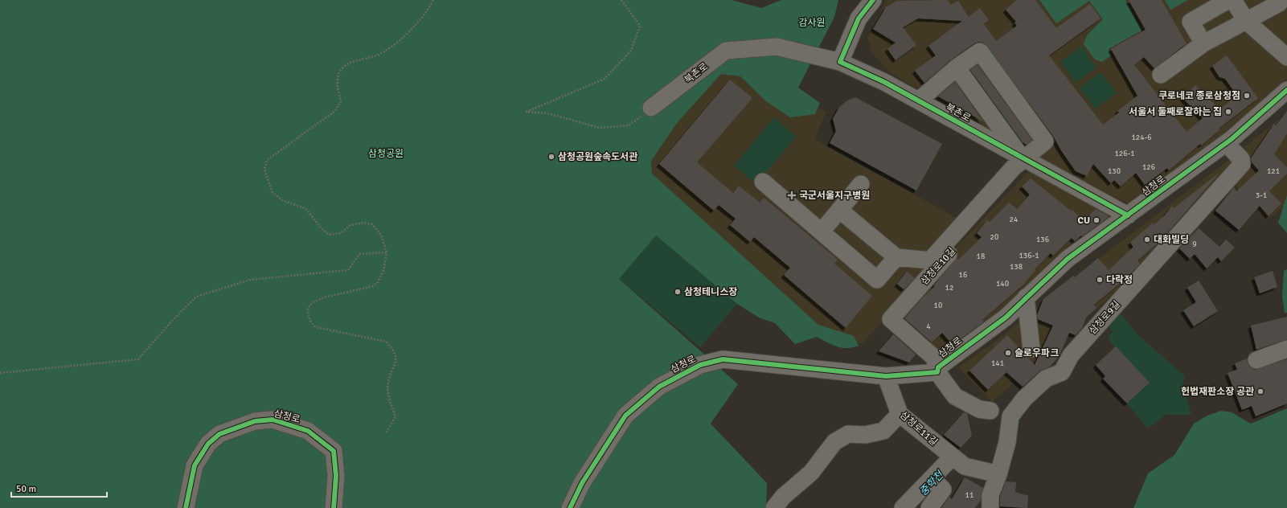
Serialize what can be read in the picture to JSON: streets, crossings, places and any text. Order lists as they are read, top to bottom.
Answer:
{
  "streets": {
    "street": [
      "북촌로",
      "삼청로",
      "삼청로10길",
      "삼청로9길",
      "삼청로11길"
    ]
  },
  "crossings": [
    ["북촌로", "삼청로"],
    ["북촌로", "삼청로10길"],
    ["삼청로", "삼청로10길"],
    ["삼청로", "삼청로9길"],
    ["삼청로", "삼청로11길"],
    ["삼청로9길", "삼청로11길"]
  ],
  "water": ["중학천"],
  "parks": ["감사원", "삼청공원"],
  "places": {
    "other": [
      "쿠로네코 종로삼청점",
      "서울서 둘째로잘하는 집",
      "삼청공원숲속도서관",
      "CU",
      "대화빌딩",
      "다락정",
      "삼청테니스장",
      "슬로우파크",
      "헌법재판소장 공관"
    ],
    "health": ["국군서울지구병원"]
  },
  "house_numbers": [
    "124-6",
    "126-1",
    "126",
    "130",
    "121",
    "3-1",
    "24",
    "20",
    "136",
    "9",
    "136-1",
    "18",
    "138",
    "16",
    "140",
    "12",
    "10",
    "4",
    "141",
    "11"
  ],
  "scale_bar": "50 m"
}
